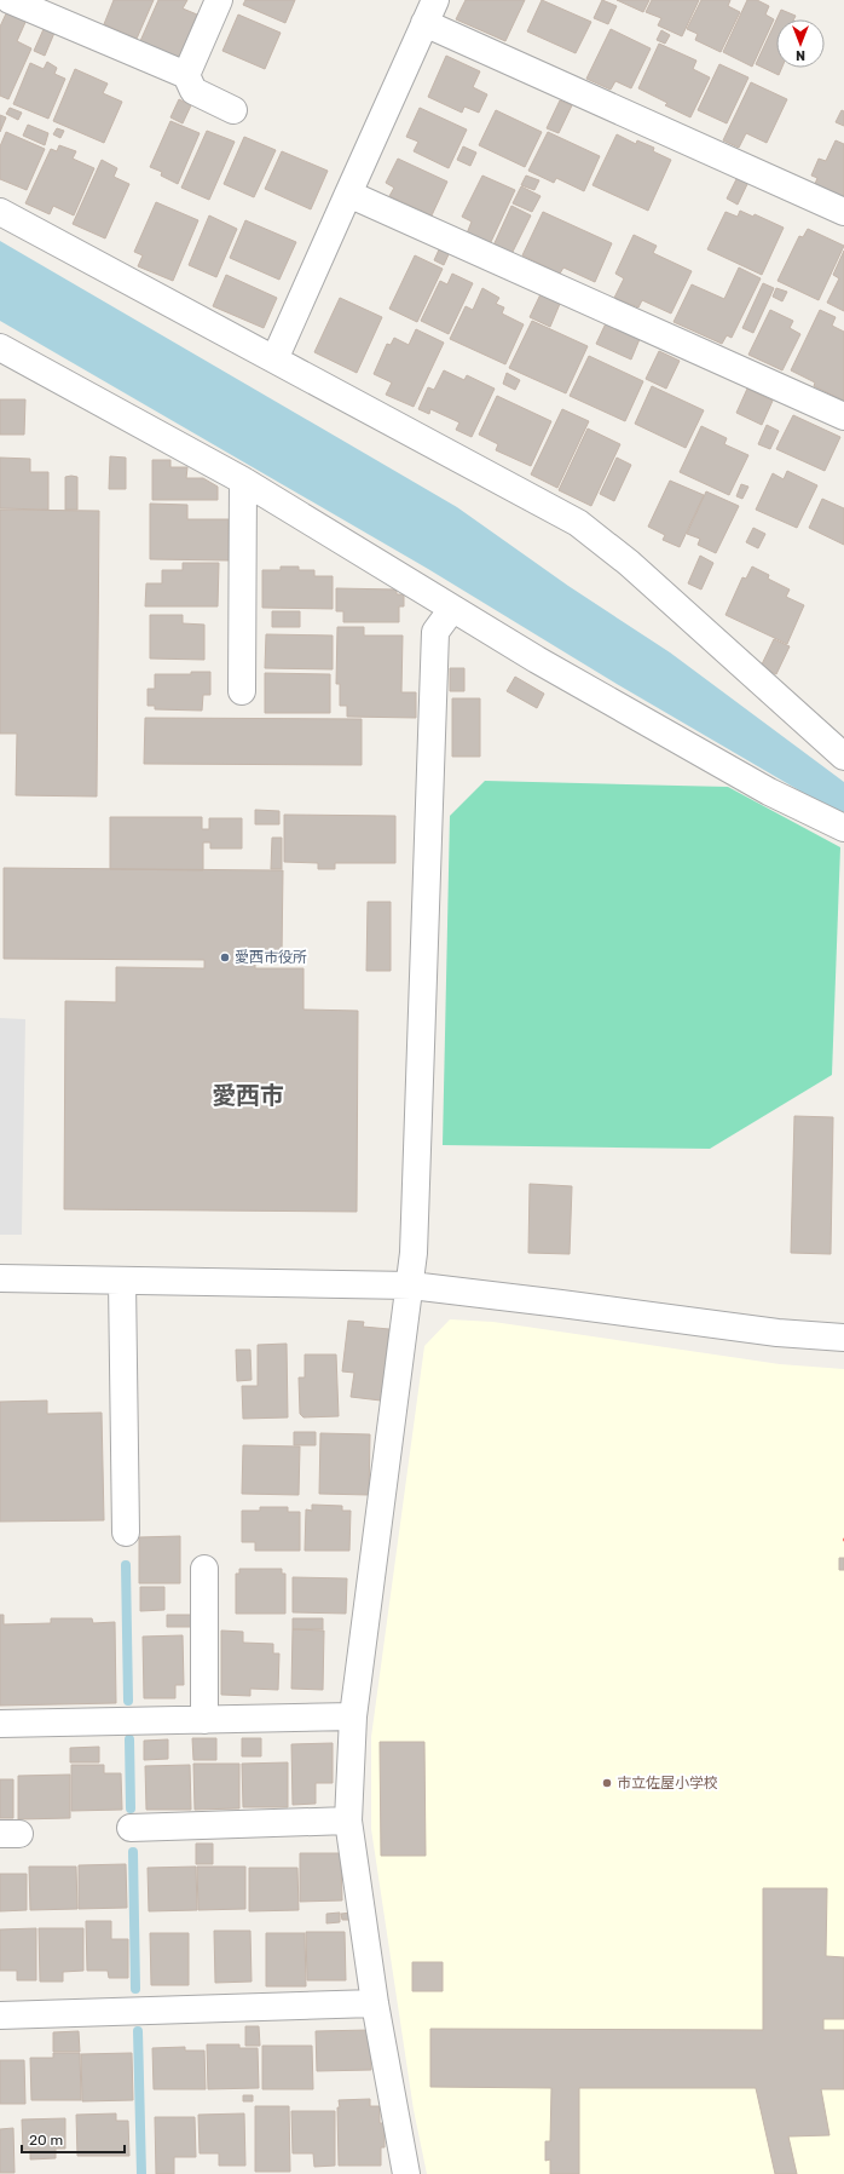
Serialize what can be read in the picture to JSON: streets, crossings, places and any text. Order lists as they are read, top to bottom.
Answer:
{
  "districts": ["愛西市"],
  "places": ["愛西市役所", "市立佐屋小学校"],
  "scale_bar": "20 m",
  "north": "bottom"
}
